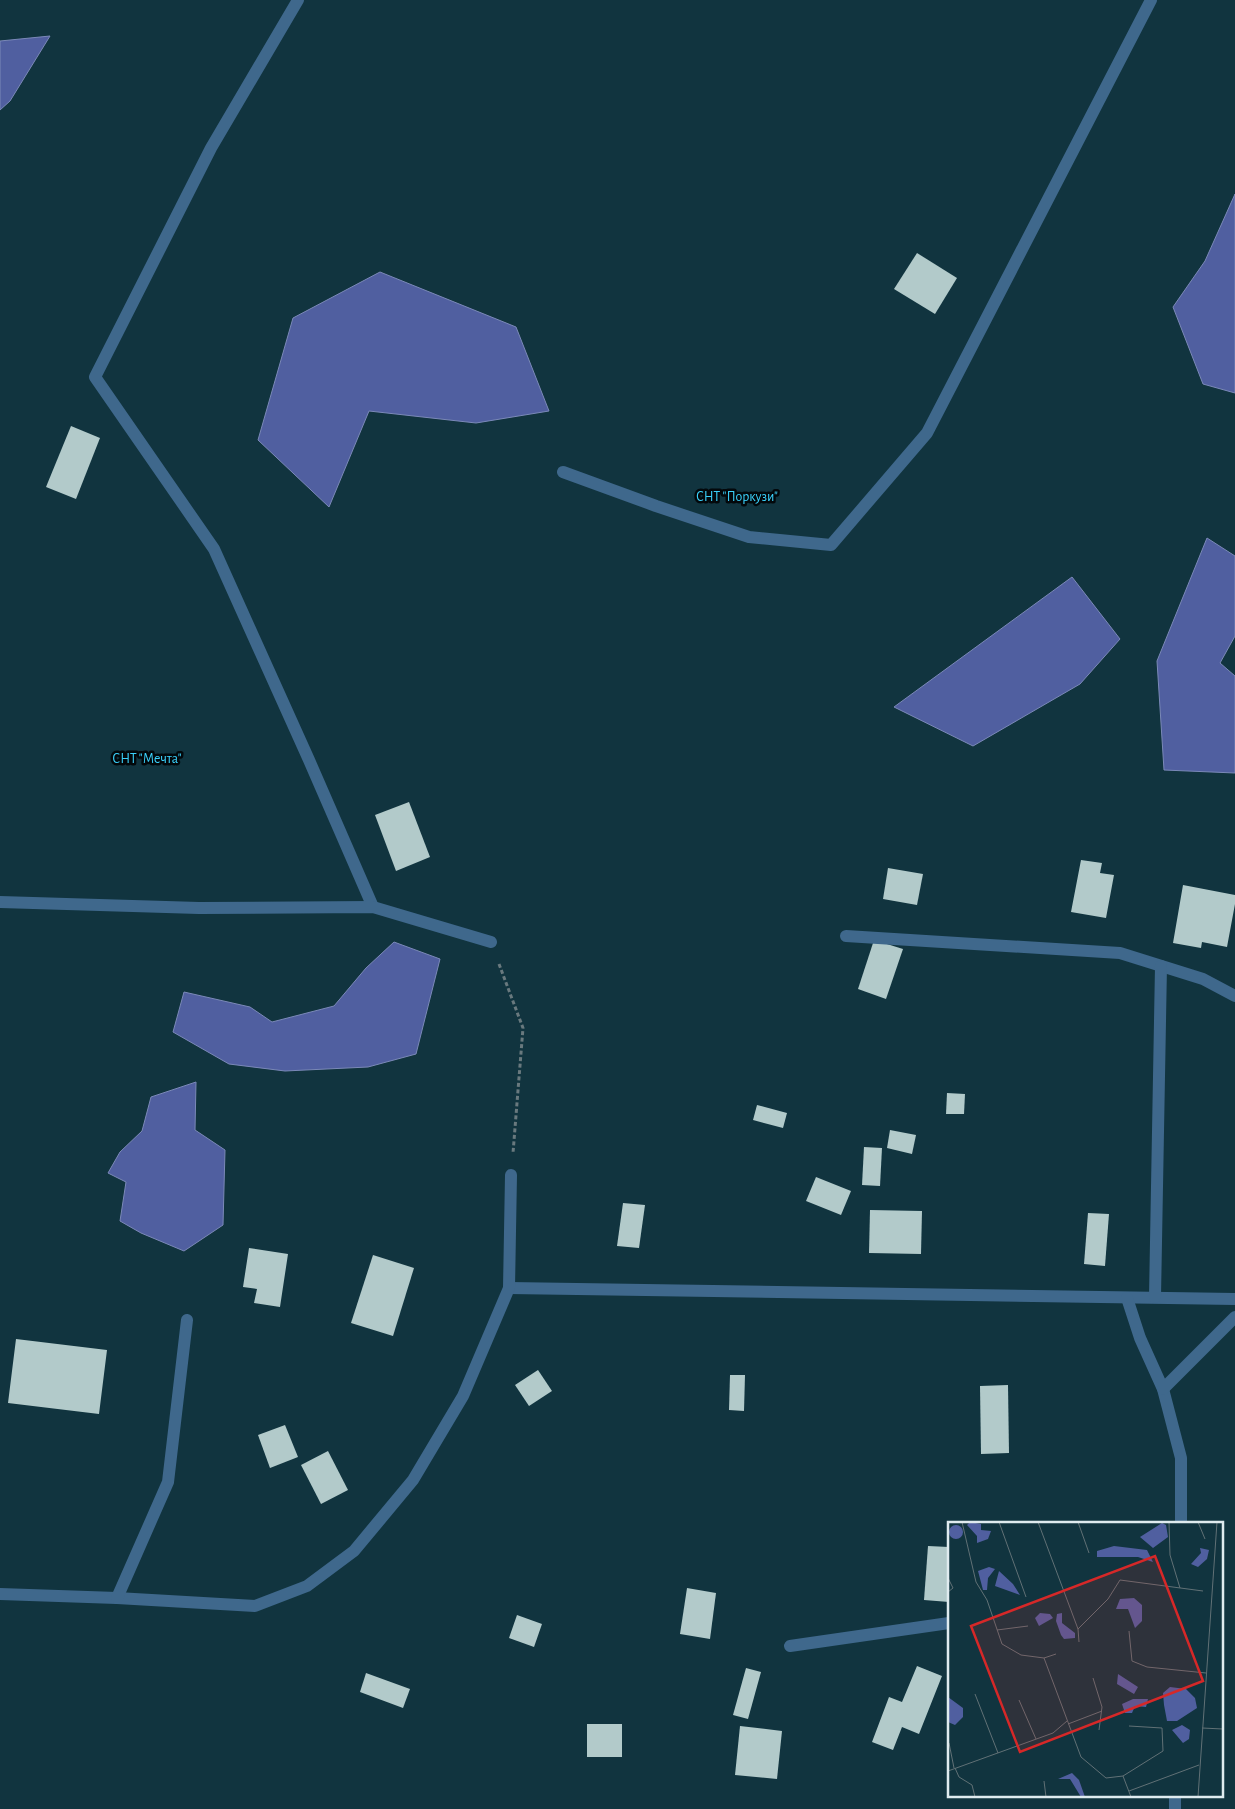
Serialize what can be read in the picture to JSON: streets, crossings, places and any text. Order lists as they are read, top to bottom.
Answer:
{
  "parks": ["СНТ \"Поркузи\"", "СНТ \"Мечта\""]
}
